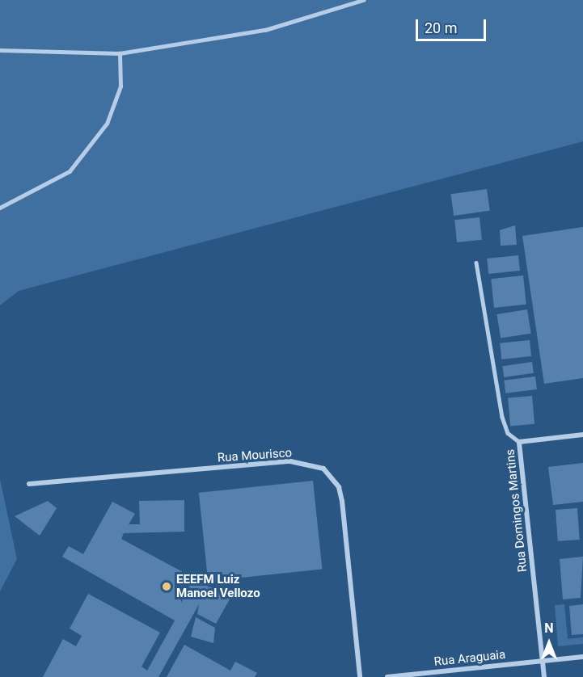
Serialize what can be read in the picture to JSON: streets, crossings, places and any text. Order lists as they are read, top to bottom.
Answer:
{
  "streets": {
    "street": ["Rua Mourisco", "Rua Domingos Martins", "Rua Araguaia"]
  },
  "crossings": [
    ["Rua Domingos Martins", "Rua Araguaia"]
  ],
  "places": ["EEEFM Luiz Manoel Vellozo"],
  "scale_bar": "20 m",
  "north": "top"
}
